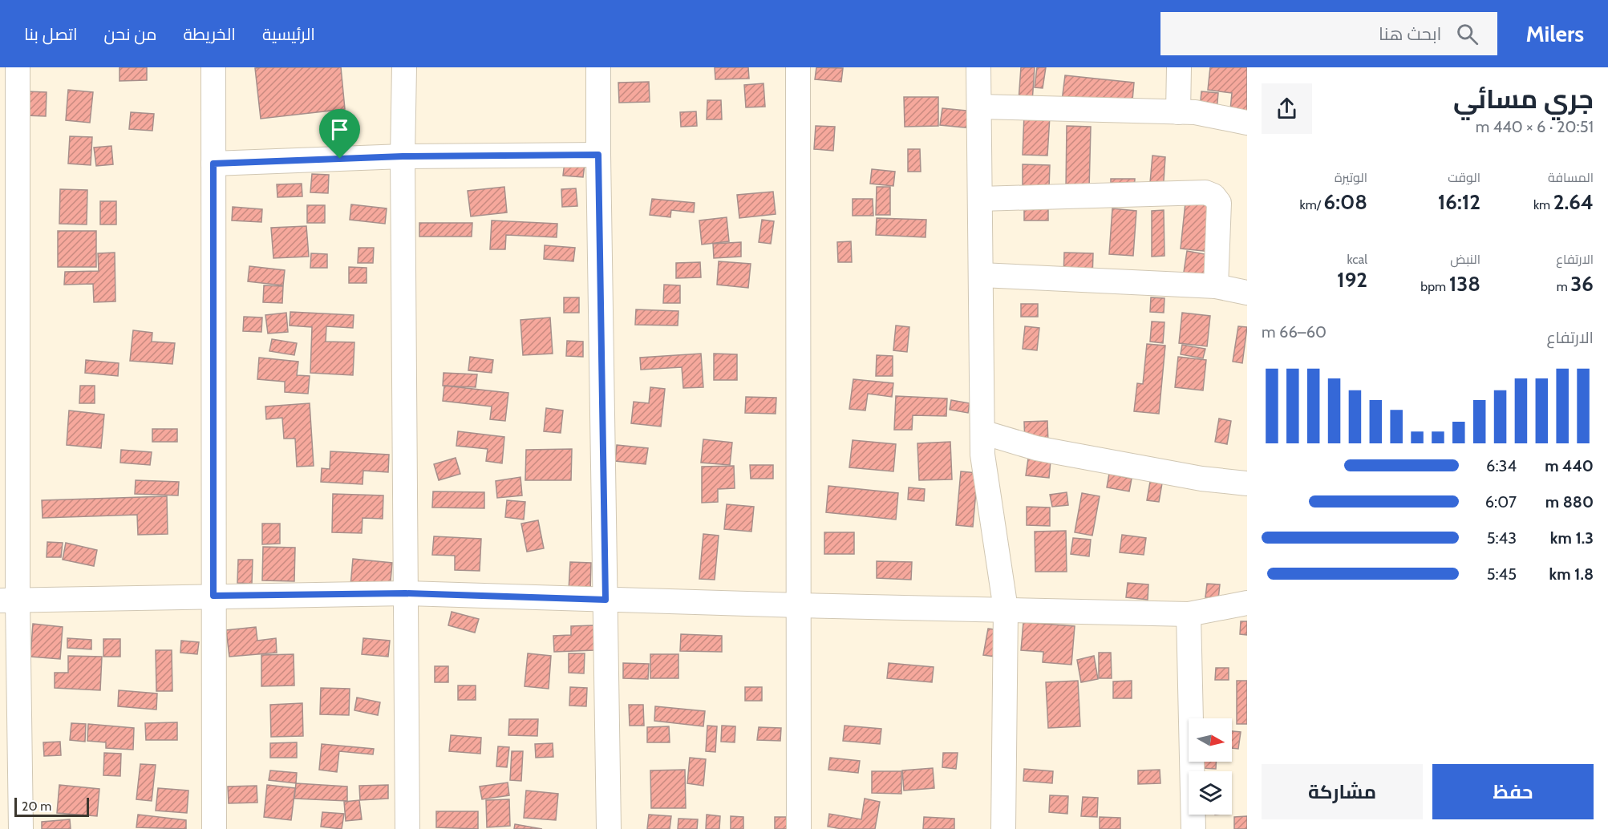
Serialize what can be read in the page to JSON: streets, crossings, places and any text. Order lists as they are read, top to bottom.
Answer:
{
  "scale_bar": "20 m",
  "north": "right",
  "page": {
    "header": "Milers",
    "search": "ابحث هنا",
    "nav": [
      "الرئيسية",
      "الخريطة",
      "من نحن",
      "اتصل بنا"
    ],
    "heading": ["جري مسائي", "20:51 · 6 × 440 m"],
    "stats": [
      ["المسافة", "2.64 km"],
      ["الوقت", "16:12"],
      ["الوتيرة", "6:08 /km"],
      ["الارتفاع", "36 m"],
      ["النبض", "138 bpm"],
      ["kcal", "192"]
    ],
    "chart": ["الارتفاع", "60–66 m"],
    "list": [
      {
        "name": "440 m",
        "note": "6:34"
      },
      {
        "name": "880 m",
        "note": "6:07"
      },
      {
        "name": "1.3 km",
        "note": "5:43"
      },
      {
        "name": "1.8 km",
        "note": "5:45"
      }
    ],
    "buttons": ["حفظ", "مشاركة"],
    "scale": "20 m"
  }
}
